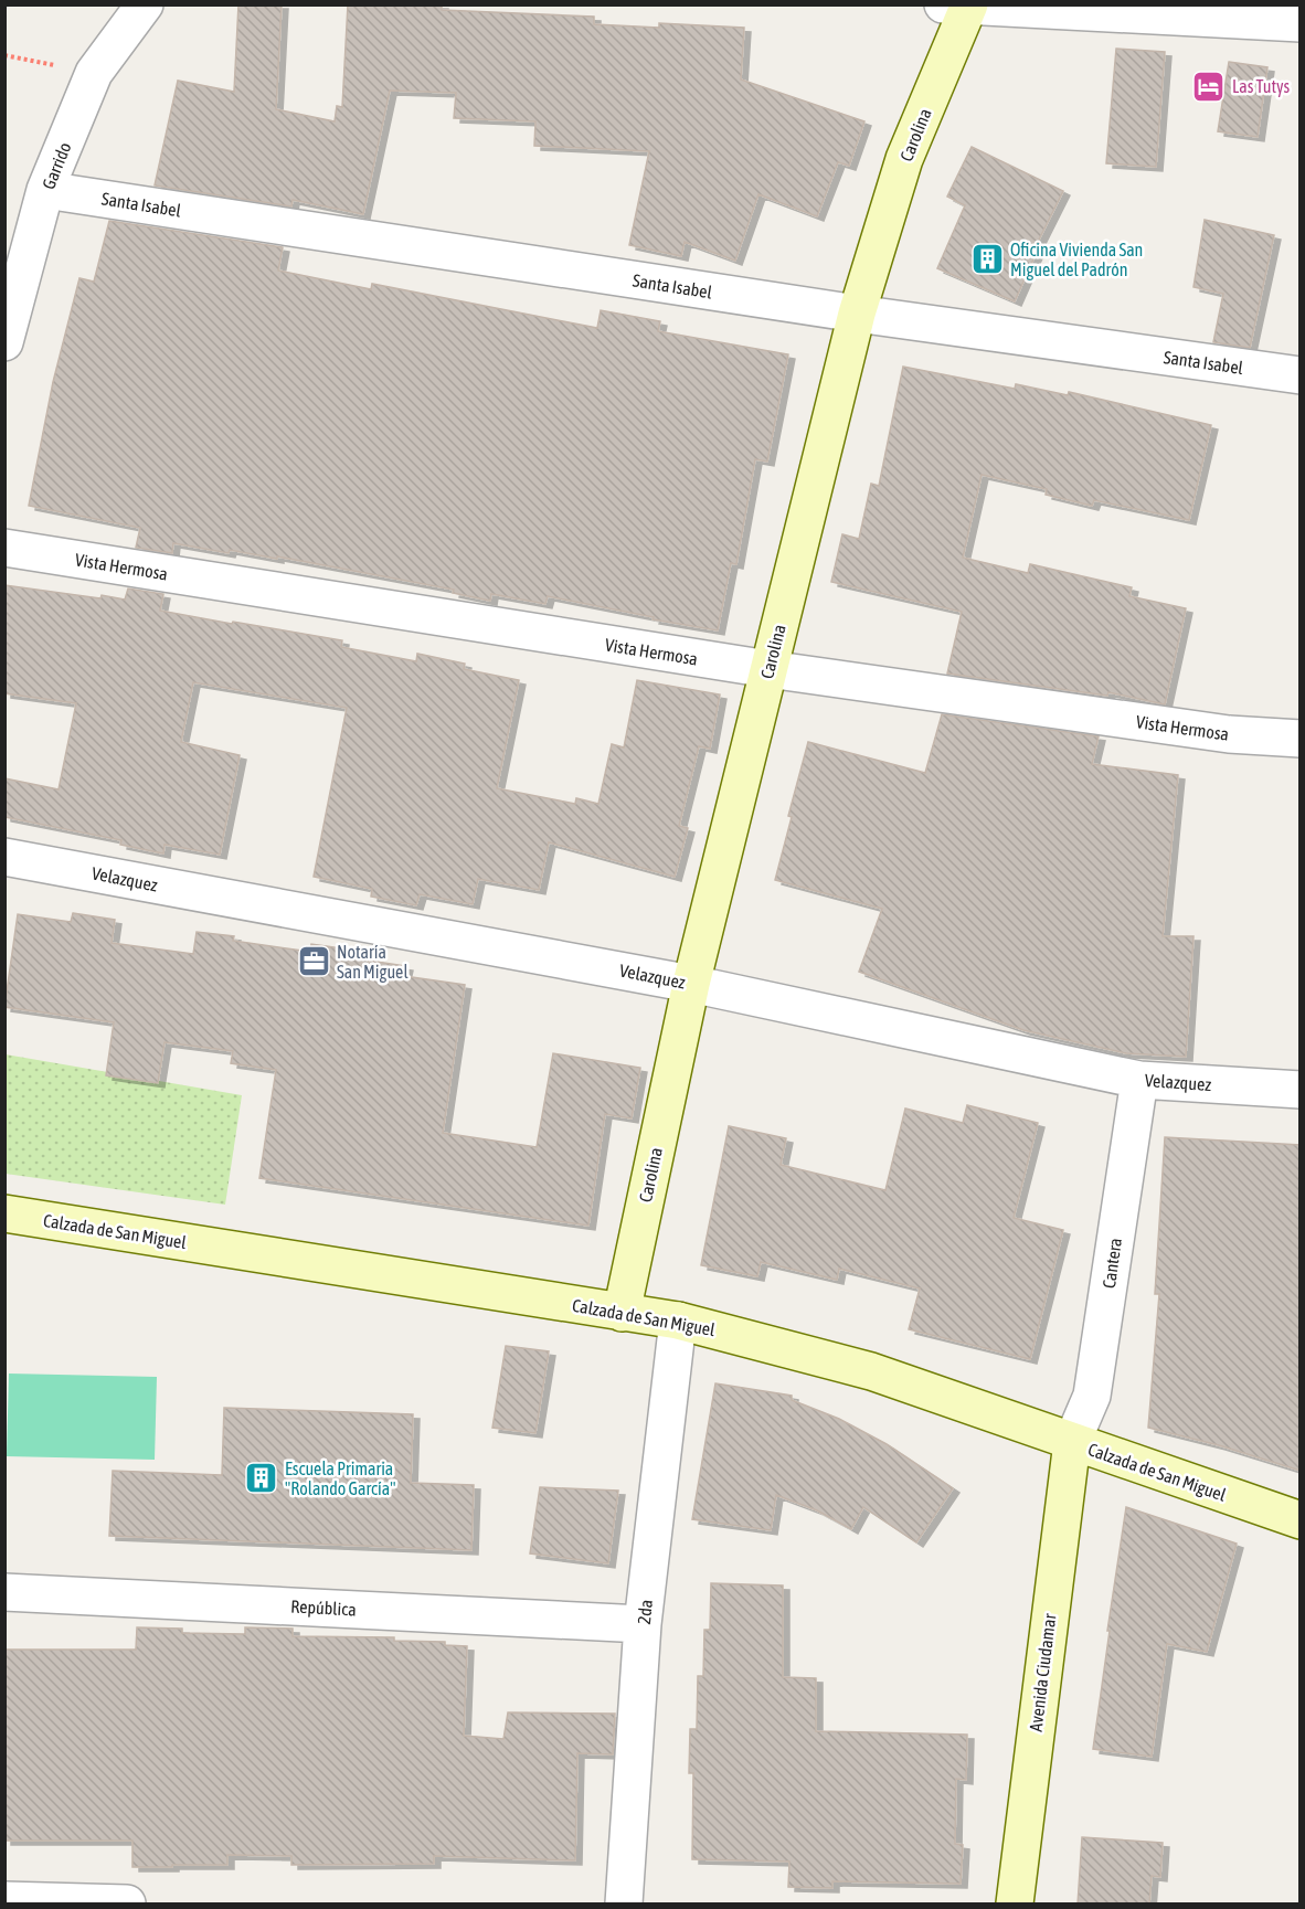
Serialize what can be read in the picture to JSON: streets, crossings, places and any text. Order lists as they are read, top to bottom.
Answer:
{
  "streets": {
    "main road": ["Carolina", "Calzada de San Miguel", "Avenida Ciudamar"],
    "street": [
      "Garrido",
      "Santa Isabel",
      "Vista Hermosa",
      "Velazquez",
      "Cantera",
      "República",
      "2da"
    ]
  },
  "crossings": [
    ["Carolina", "Santa Isabel"],
    ["Carolina", "Vista Hermosa"],
    ["Carolina", "Velazquez"],
    ["Carolina", "Calzada de San Miguel"],
    ["Garrido", "Santa Isabel"],
    ["Velazquez", "Cantera"],
    ["Calzada de San Miguel", "Cantera"],
    ["Calzada de San Miguel", "2da"],
    ["Calzada de San Miguel", "Avenida Ciudamar"],
    ["Cantera", "Avenida Ciudamar"],
    ["República", "2da"]
  ],
  "places": {
    "hotel": ["Las Tutys"],
    "building": ["Oficina Vivienda San Miguel del Padrón", "Escuela Primaria \"Rolando García\""],
    "office": ["Notaría San Miguel"]
  }
}
